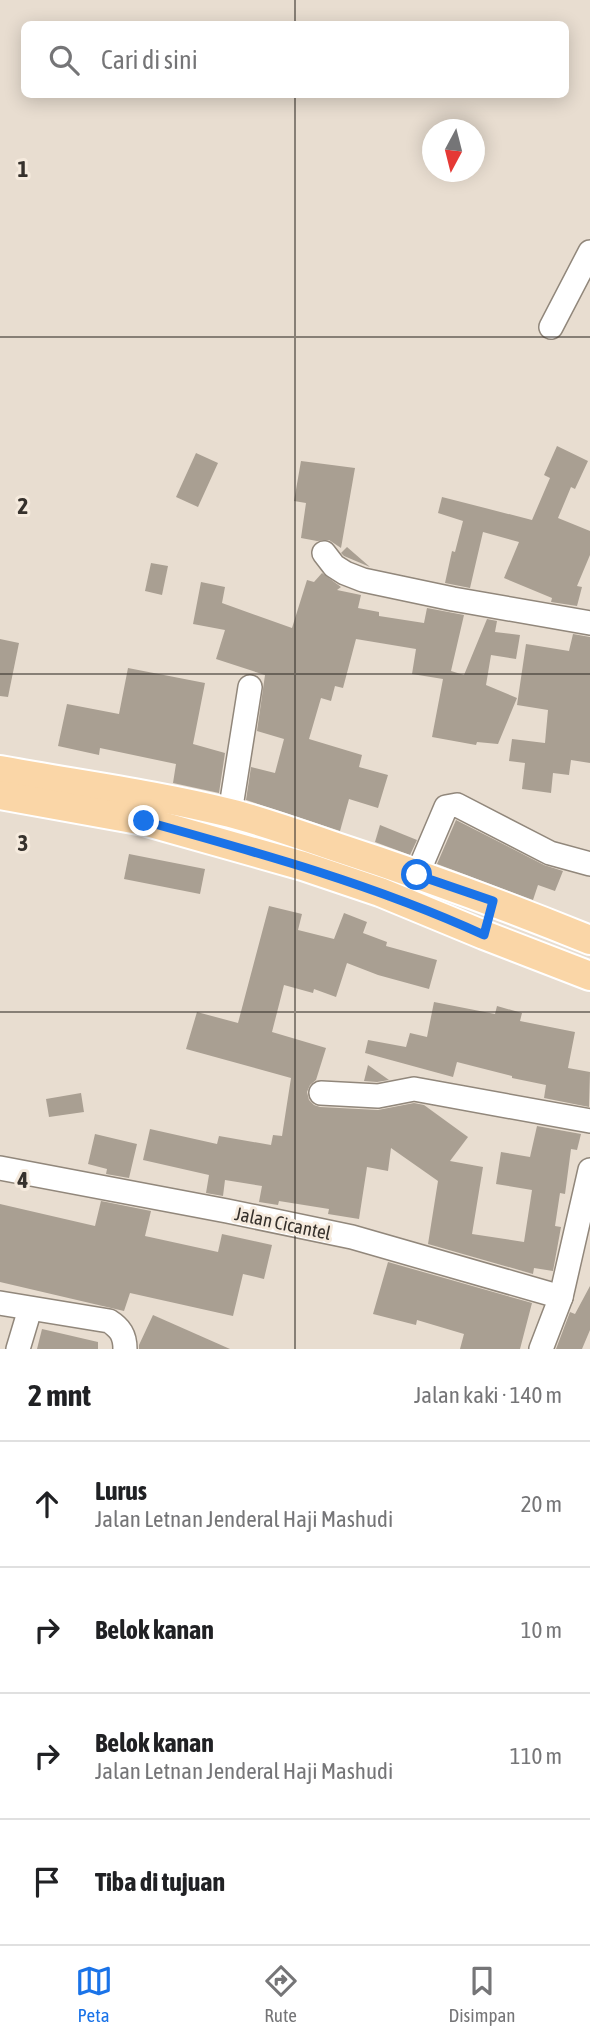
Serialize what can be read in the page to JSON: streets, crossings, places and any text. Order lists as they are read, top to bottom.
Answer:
{
  "streets": {
    "street": ["Jalan Cicantel"]
  },
  "north": "bottom",
  "page": {
    "search": "Cari di sini",
    "heading": ["2 mnt", "Jalan kaki · 140 m"],
    "list": [
      ["Lurus", "Jalan Letnan Jenderal Haji Mashudi", "20 m"],
      ["Belok kanan", "10 m"],
      ["Belok kanan", "Jalan Letnan Jenderal Haji Mashudi", "110 m"],
      "Tiba di tujuan"
    ],
    "nav": ["Peta", "Rute", "Disimpan"]
  },
  "grid": {
    "rows": [
      "1",
      "2",
      "3",
      "4"
    ]
  }
}
